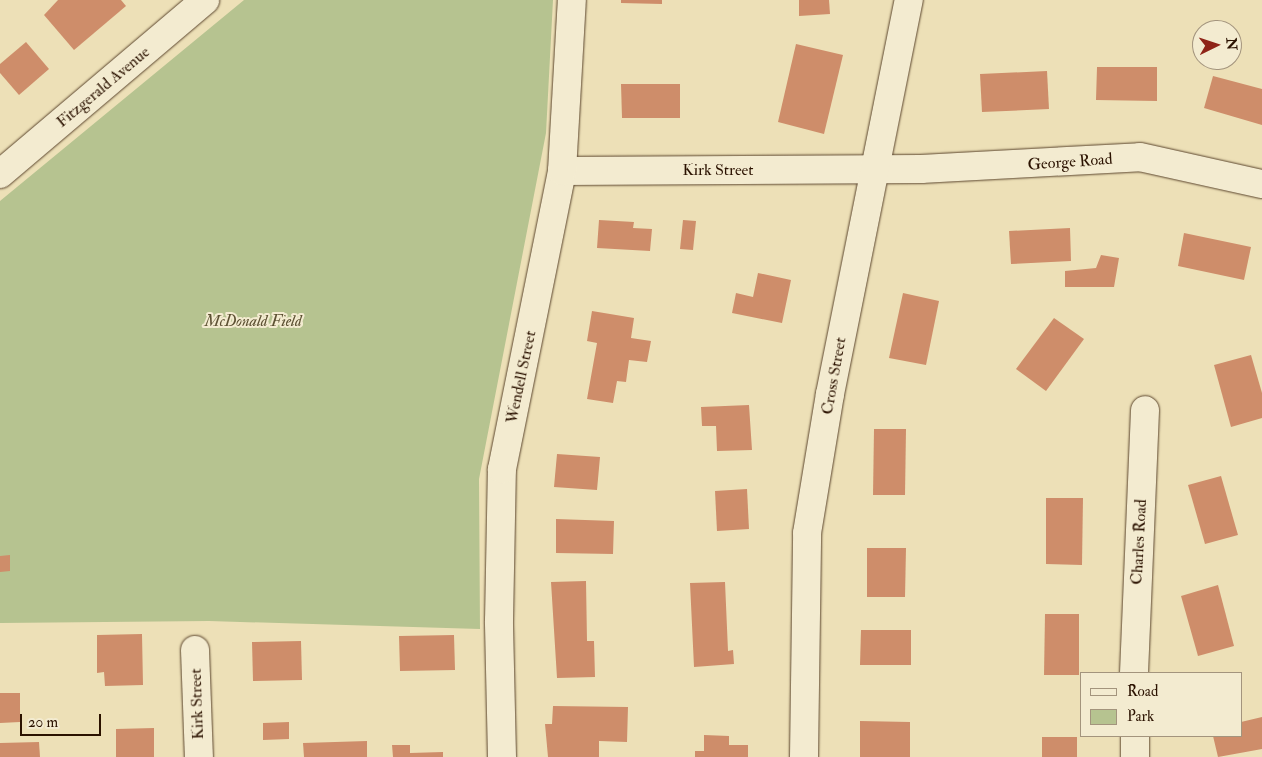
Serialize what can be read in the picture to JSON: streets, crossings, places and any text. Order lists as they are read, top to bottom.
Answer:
{
  "streets": {
    "street": [
      "Fitzgerald Avenue",
      "George Road",
      "Kirk Street",
      "Cross Street",
      "Wendell Street",
      "Charles Road"
    ]
  },
  "crossings": [
    ["George Road", "Kirk Street"],
    ["George Road", "Cross Street"],
    ["Kirk Street", "Cross Street"],
    ["Kirk Street", "Wendell Street"]
  ],
  "parks": ["McDonald Field"],
  "legend": ["Road", "Park"],
  "scale_bar": "20 m",
  "north": "right"
}
